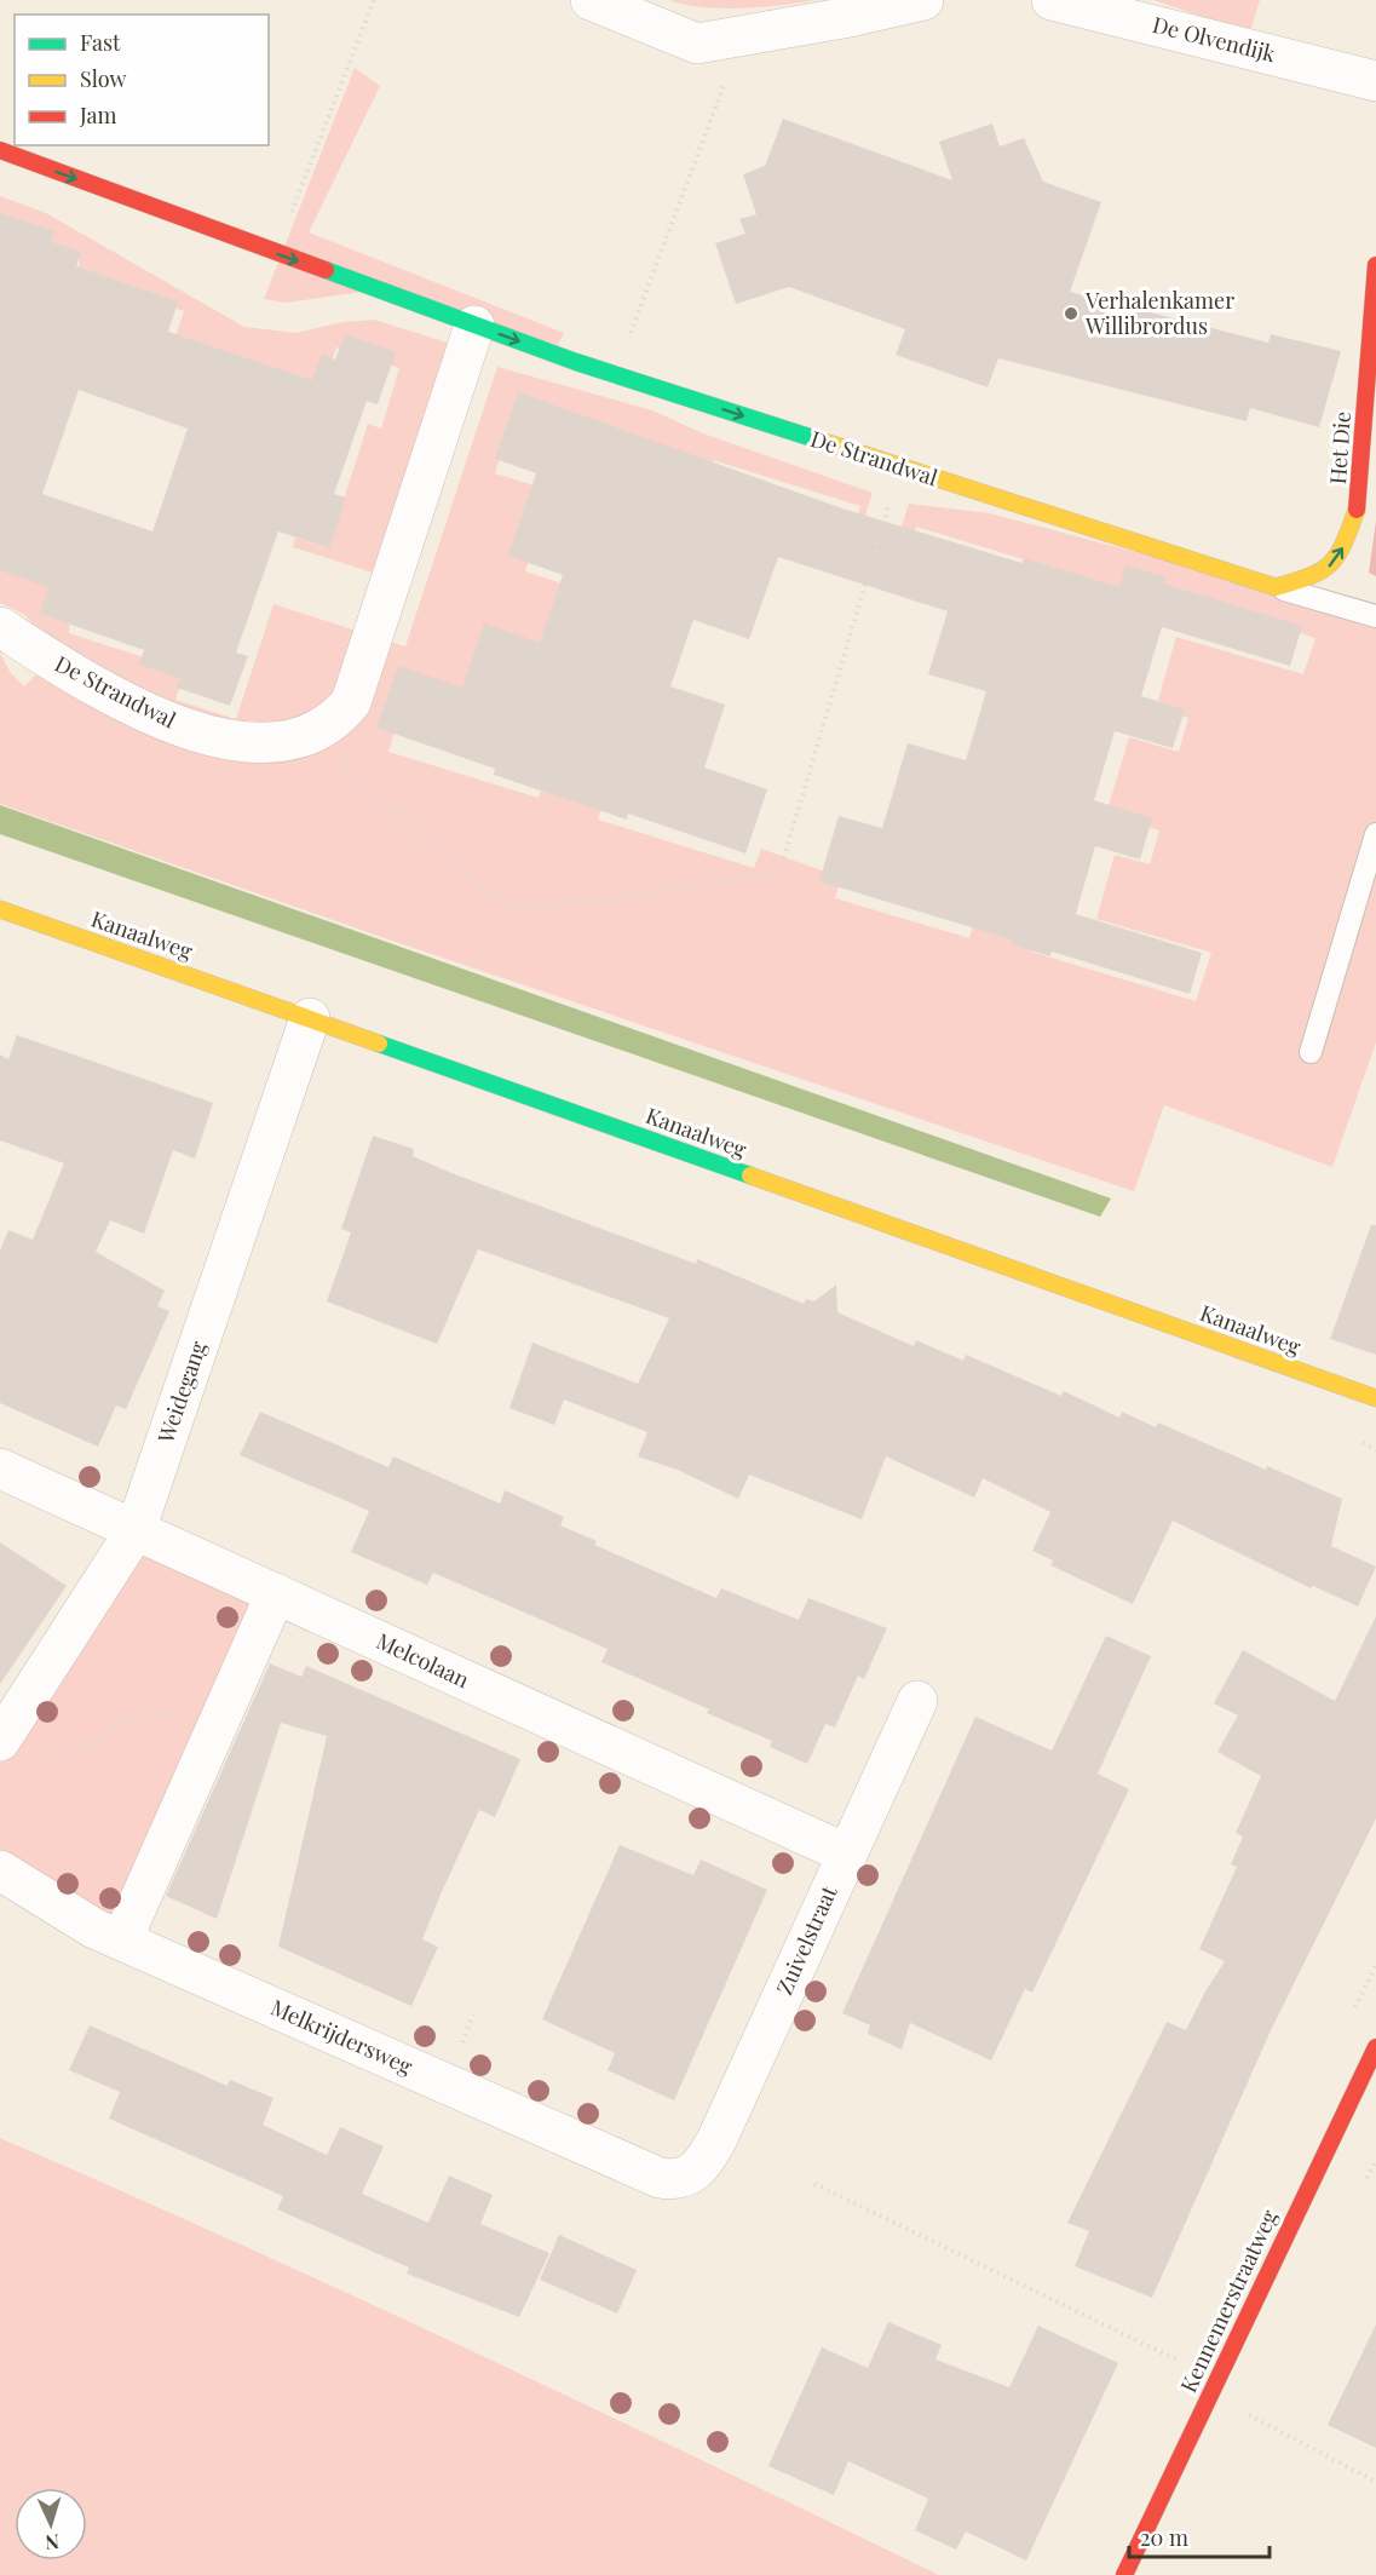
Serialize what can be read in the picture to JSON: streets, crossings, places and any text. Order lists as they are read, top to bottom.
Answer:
{
  "streets": {
    "street": [
      "De Olvendijk",
      "Het Die",
      "De Strandwal",
      "Kanaalweg",
      "Weidegang",
      "Melcolaan",
      "Zuivelstraat",
      "Melkrijdersweg",
      "Kennemerstraatweg"
    ]
  },
  "crossings": [
    ["Het Die", "De Strandwal"],
    ["Kanaalweg", "Weidegang"],
    ["Weidegang", "Melcolaan"],
    ["Melcolaan", "Zuivelstraat"],
    ["Zuivelstraat", "Melkrijdersweg"]
  ],
  "one_way": ["Het Die", "De Strandwal"],
  "places": ["Verhalenkamer Willibrordus"],
  "legend": ["Fast", "Slow", "Jam"],
  "scale_bar": "20 m",
  "north": "bottom"
}
